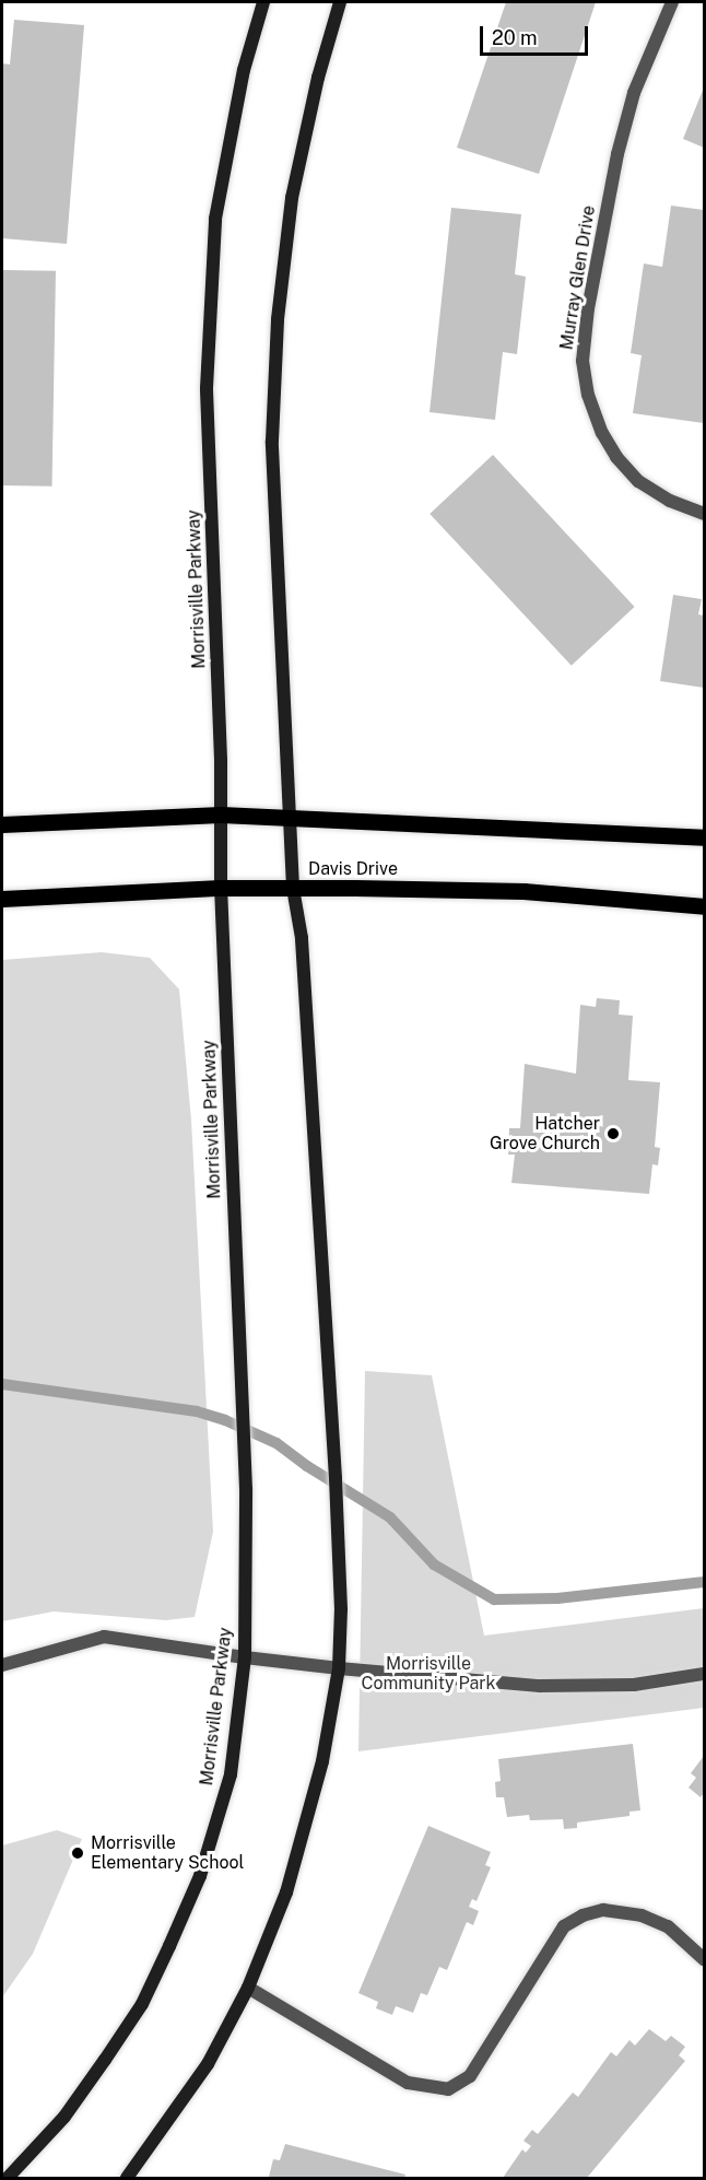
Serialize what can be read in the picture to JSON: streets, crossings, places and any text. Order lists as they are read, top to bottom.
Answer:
{
  "streets": {
    "main road": ["Morrisville Parkway", "Davis Drive"],
    "street": ["Murray Glen Drive"]
  },
  "crossings": [
    ["Morrisville Parkway", "Davis Drive"]
  ],
  "parks": ["Morrisville Community Park"],
  "places": ["Hatcher Grove Church", "Morrisville Elementary School"],
  "scale_bar": "20 m"
}
